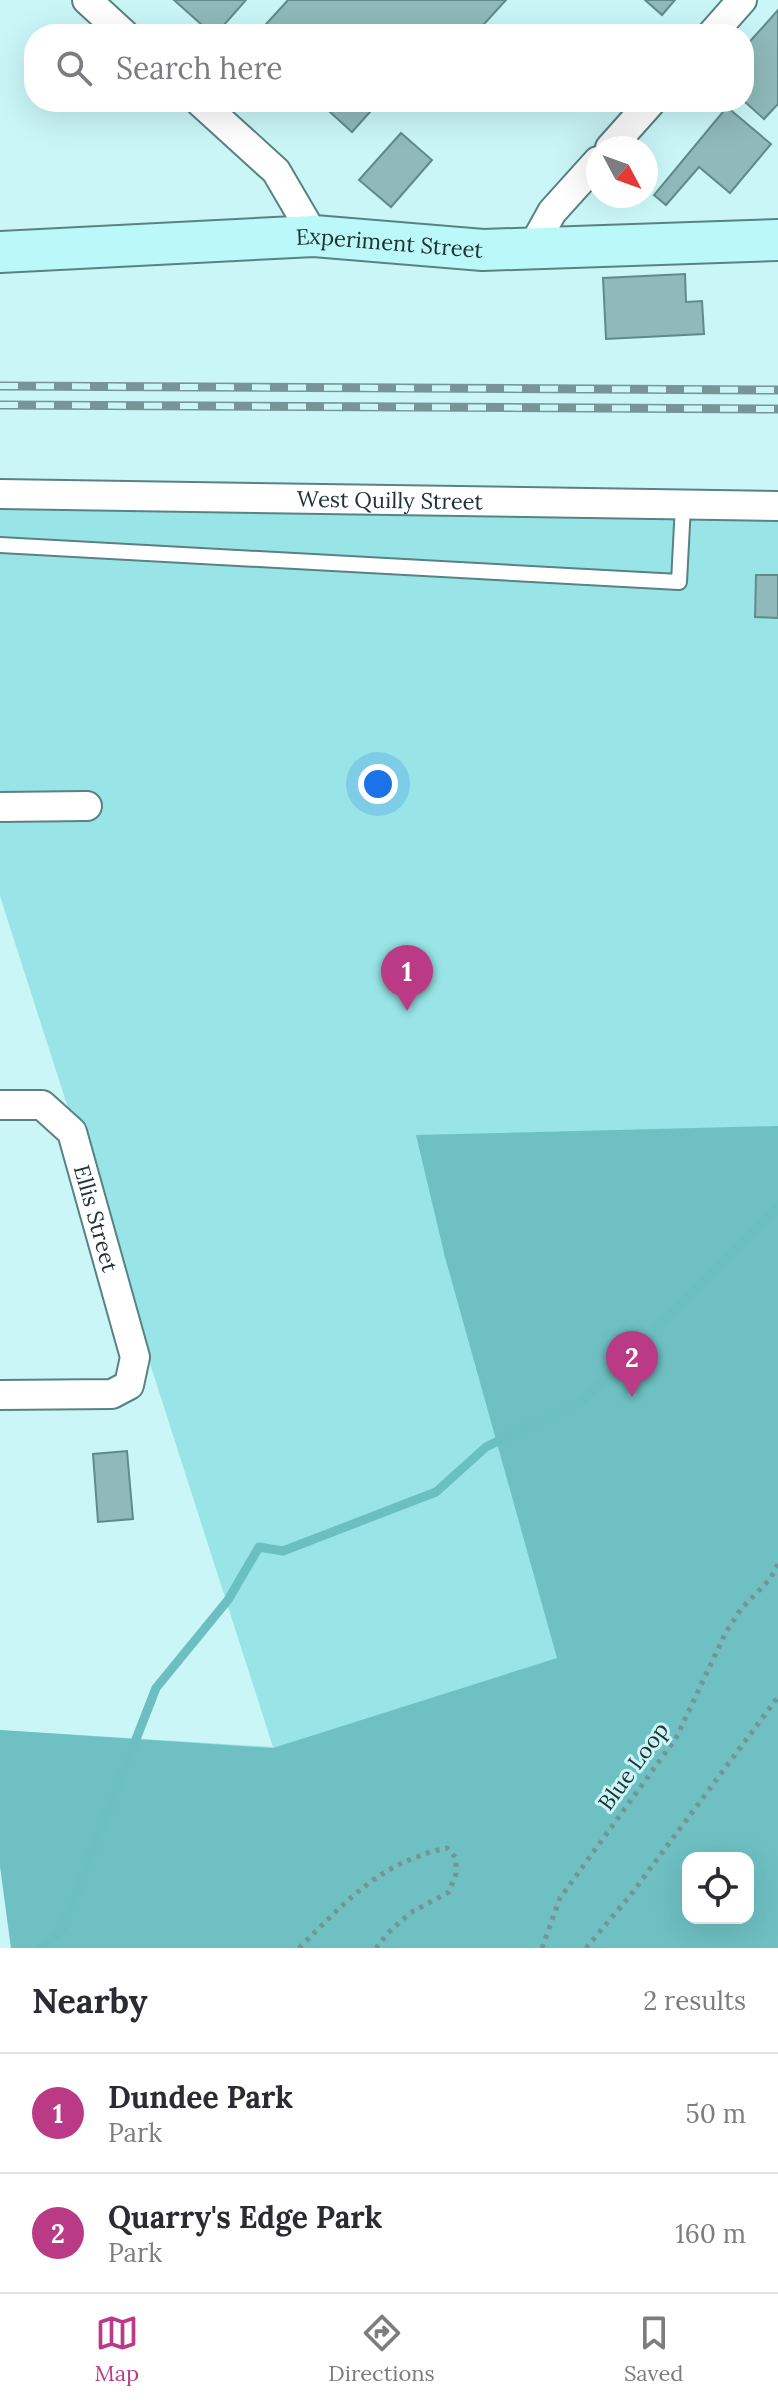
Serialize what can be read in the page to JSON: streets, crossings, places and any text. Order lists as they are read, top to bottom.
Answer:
{
  "streets": {
    "main road": ["Experiment Street"],
    "street": ["West Quilly Street", "Ellis Street"],
    "path": ["Blue Loop"]
  },
  "north": "bottom right",
  "page": {
    "search": "Search here",
    "pins": ["1", "2"],
    "heading": ["Nearby", "2 results"],
    "list": [
      {
        "mark": "1",
        "name": "Dundee Park",
        "note": "Park",
        "value": "50 m"
      },
      {
        "mark": "2",
        "name": "Quarry's Edge Park",
        "note": "Park",
        "value": "160 m"
      }
    ],
    "nav": ["Map", "Directions", "Saved"]
  }
}
